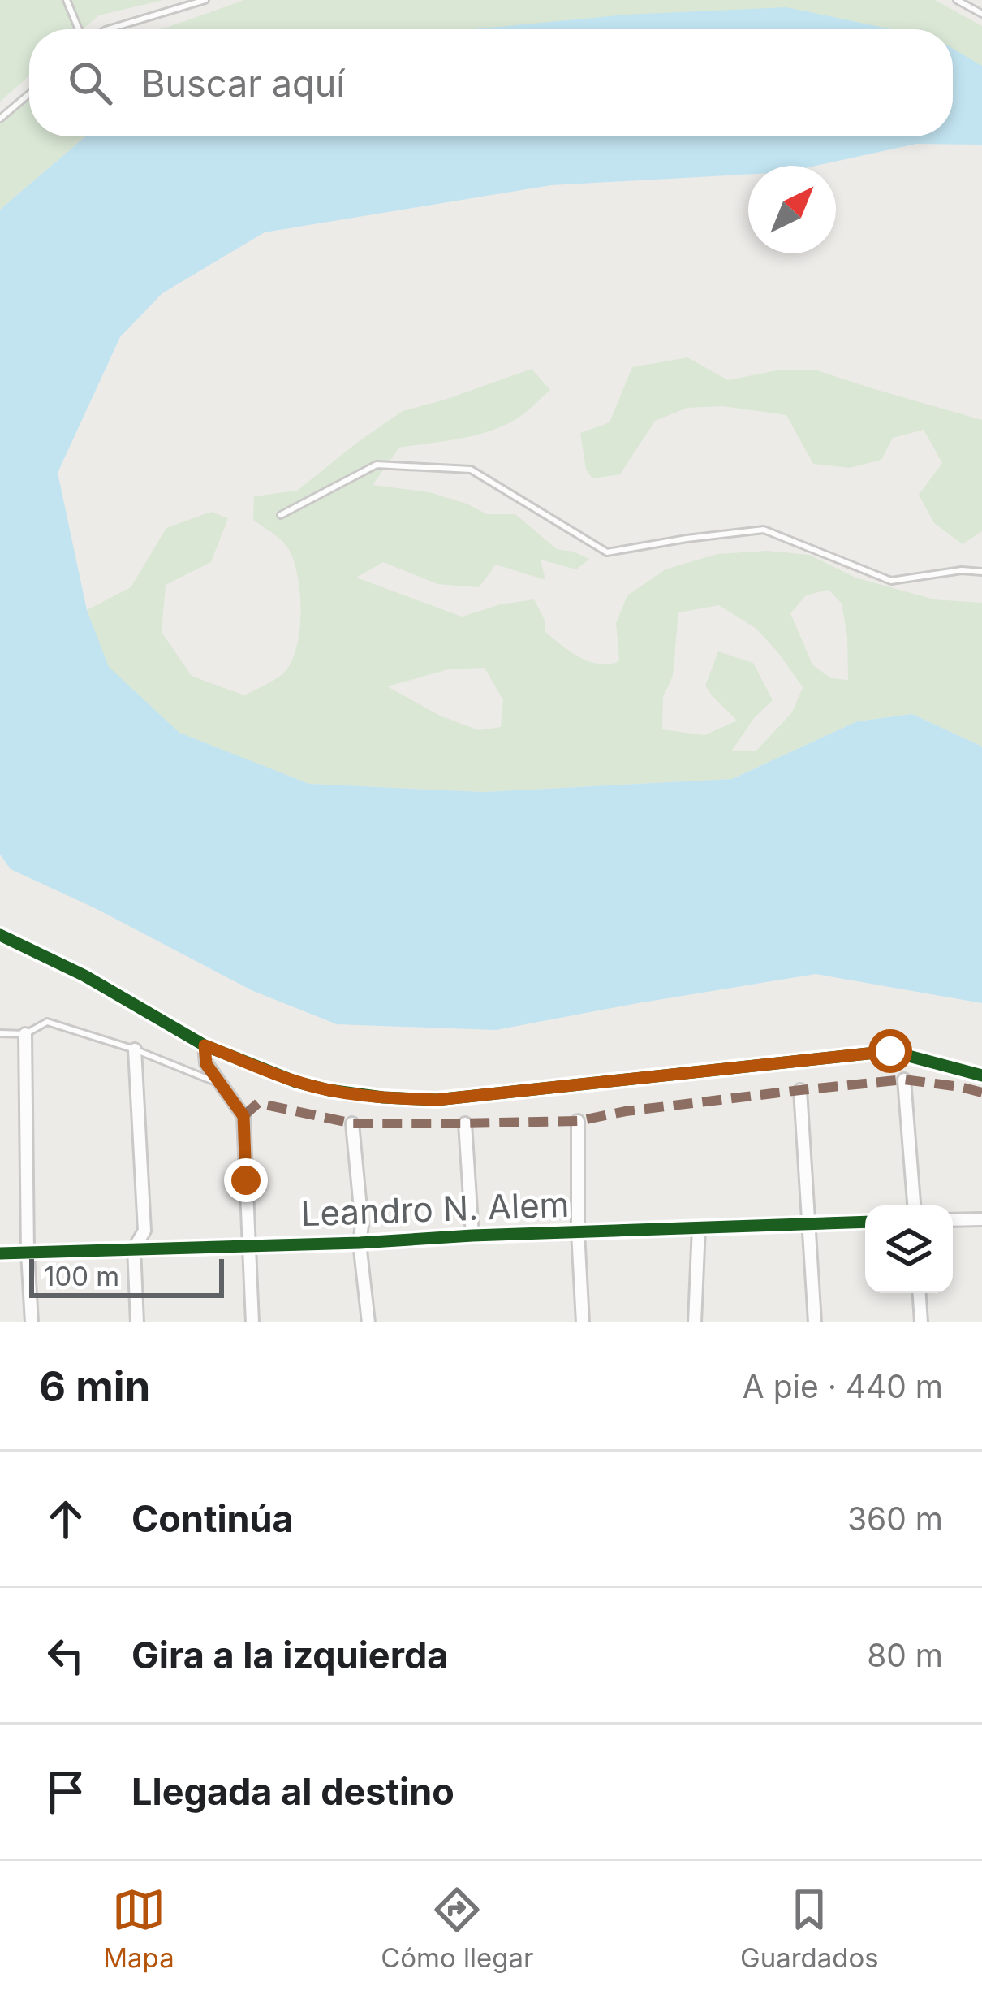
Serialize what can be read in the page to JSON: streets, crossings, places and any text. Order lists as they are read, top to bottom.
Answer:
{
  "streets": {
    "street": ["Leandro N. Alem"]
  },
  "scale_bar": "100 m",
  "north": "top right",
  "page": {
    "search": "Buscar aquí",
    "scale": "100 m",
    "heading": ["6 min", "A pie · 440 m"],
    "list": [
      ["Continúa", "360 m"],
      ["Gira a la izquierda", "80 m"],
      "Llegada al destino"
    ],
    "nav": ["Mapa", "Cómo llegar", "Guardados"]
  }
}
